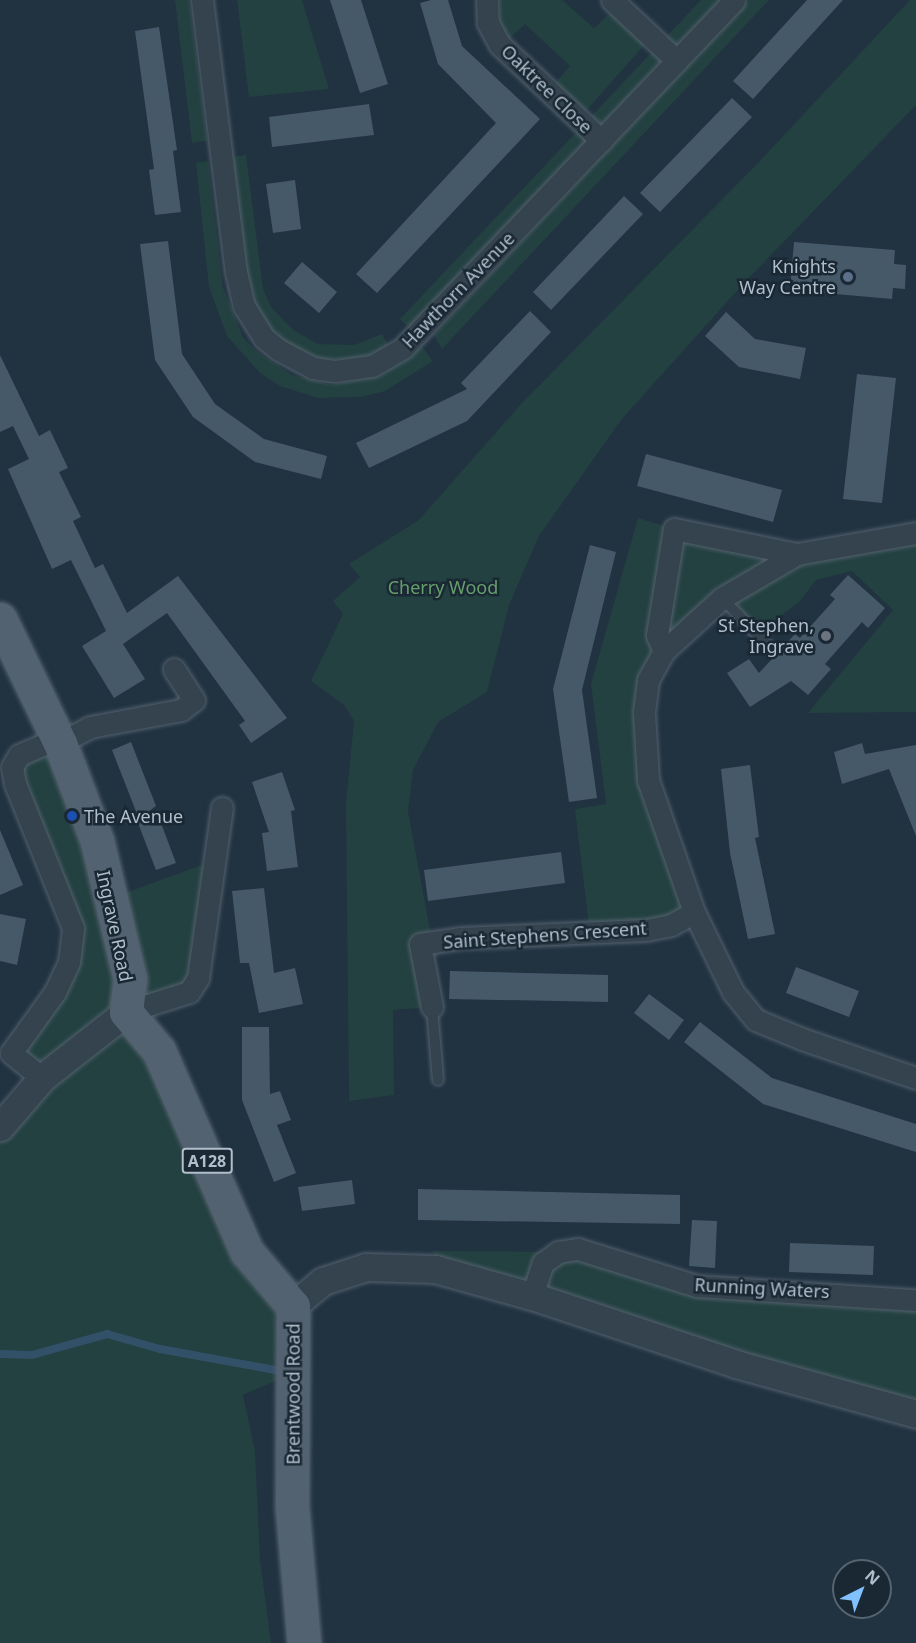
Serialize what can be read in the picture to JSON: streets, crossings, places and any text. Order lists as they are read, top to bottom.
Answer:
{
  "streets": {
    "main road": ["Ingrave Road", "A128", "Brentwood Road"],
    "street": [
      "Oaktree Close",
      "Hawthorn Avenue",
      "Saint Stephens Crescent",
      "Running Waters"
    ]
  },
  "crossings": [
    ["Oaktree Close", "Hawthorn Avenue"],
    ["Ingrave Road", "Brentwood Road"]
  ],
  "parks": ["Cherry Wood"],
  "places": ["Knights Way Centre", "St Stephen, Ingrave", "The Avenue"],
  "north": "top right"
}
